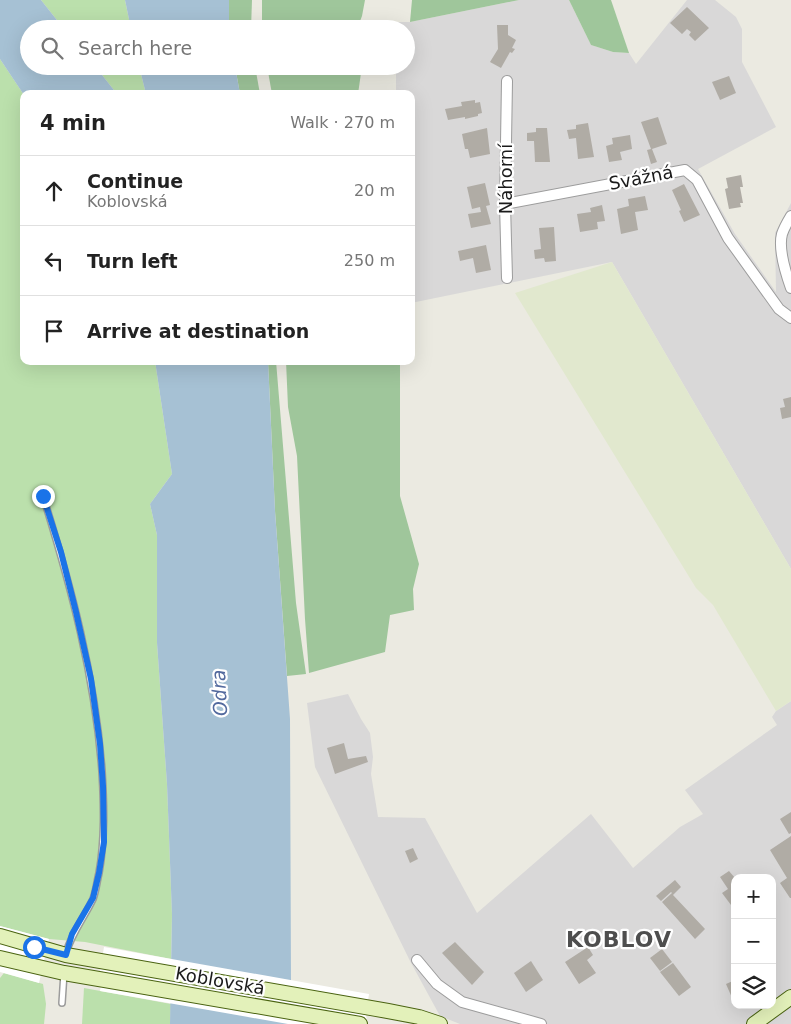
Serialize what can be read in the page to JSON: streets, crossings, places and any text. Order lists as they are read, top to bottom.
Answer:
{
  "streets": {
    "street": ["Svážná", "Náhorní", "Koblovská"]
  },
  "crossings": [
    ["Svážná", "Náhorní"]
  ],
  "districts": ["KOBLOV"],
  "water": ["Odra"],
  "page": {
    "search": "Search here",
    "heading": ["4 min", "Walk · 270 m"],
    "list": [
      ["Continue", "Koblovská", "20 m"],
      ["Turn left", "250 m"],
      "Arrive at destination"
    ],
    "map_buttons": ["+", "−"]
  }
}
